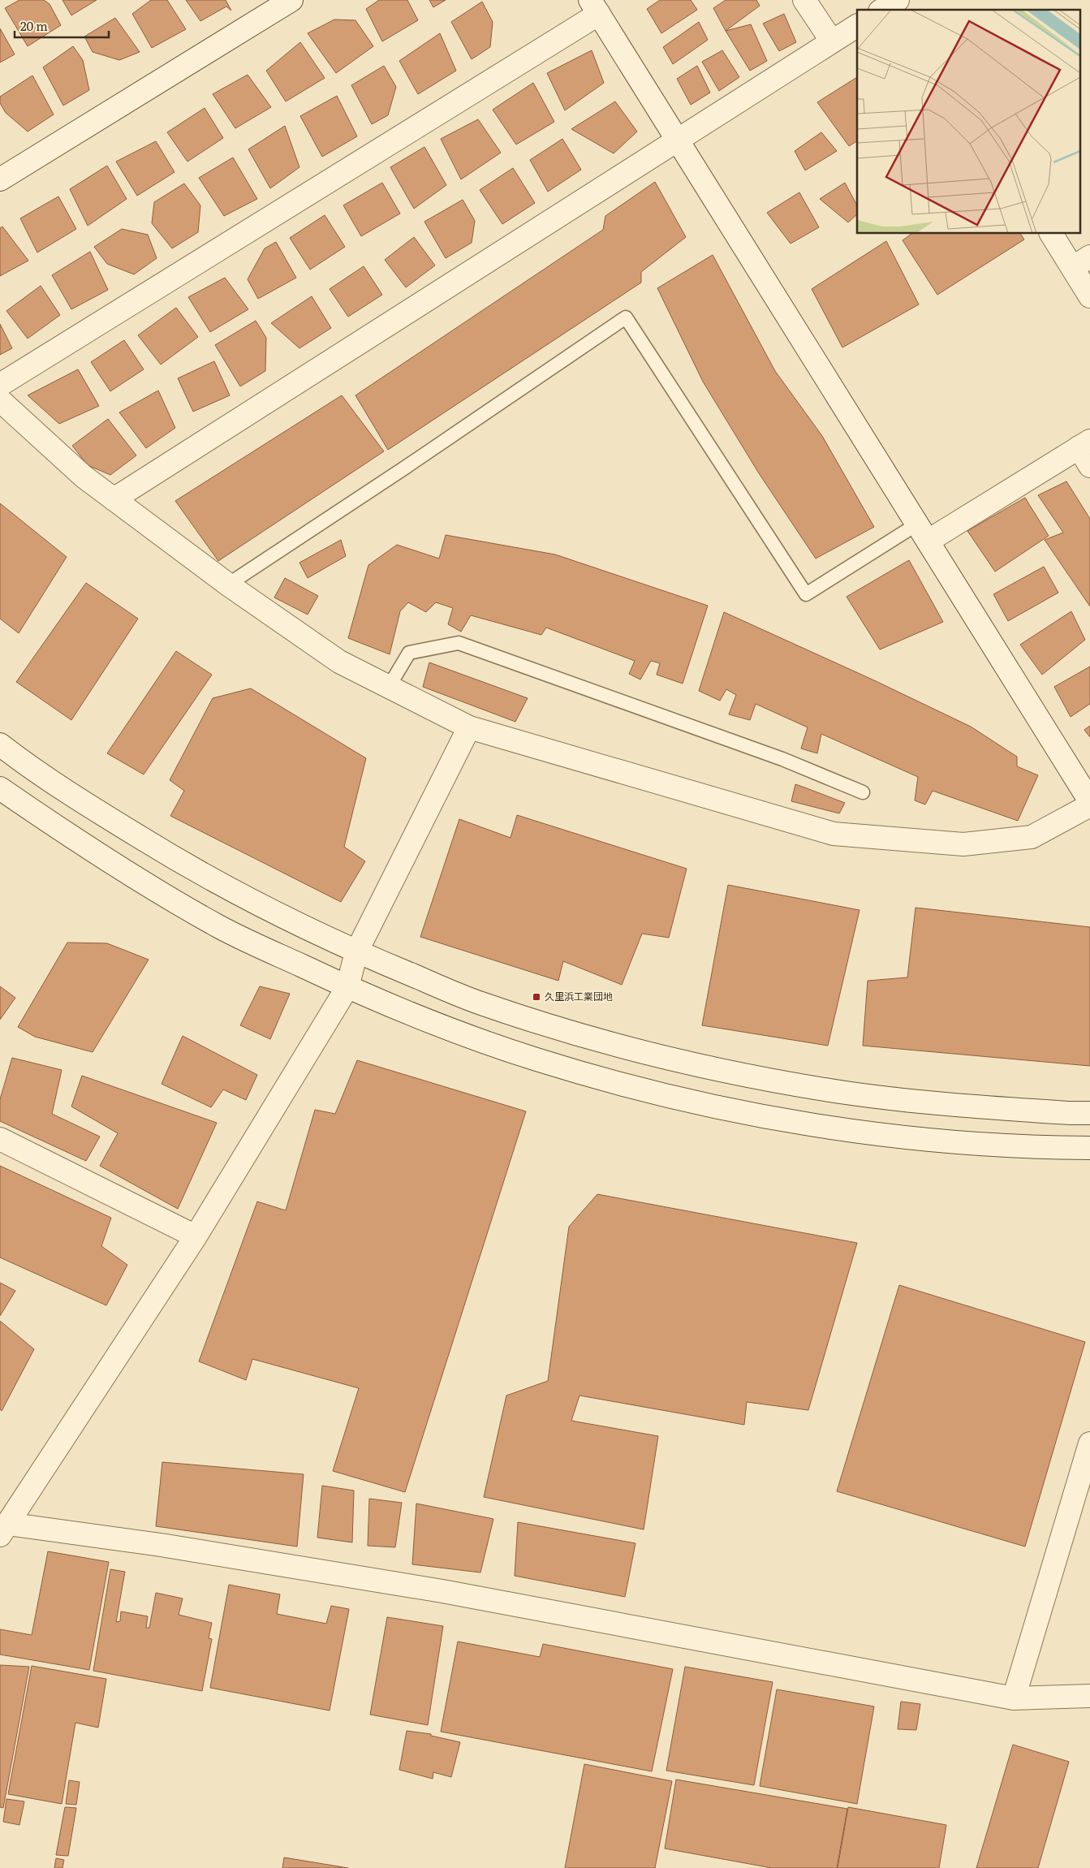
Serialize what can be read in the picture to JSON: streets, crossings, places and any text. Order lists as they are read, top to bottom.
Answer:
{
  "places": {
    "transit": ["久里浜工業団地"]
  },
  "scale_bar": "20 m"
}
